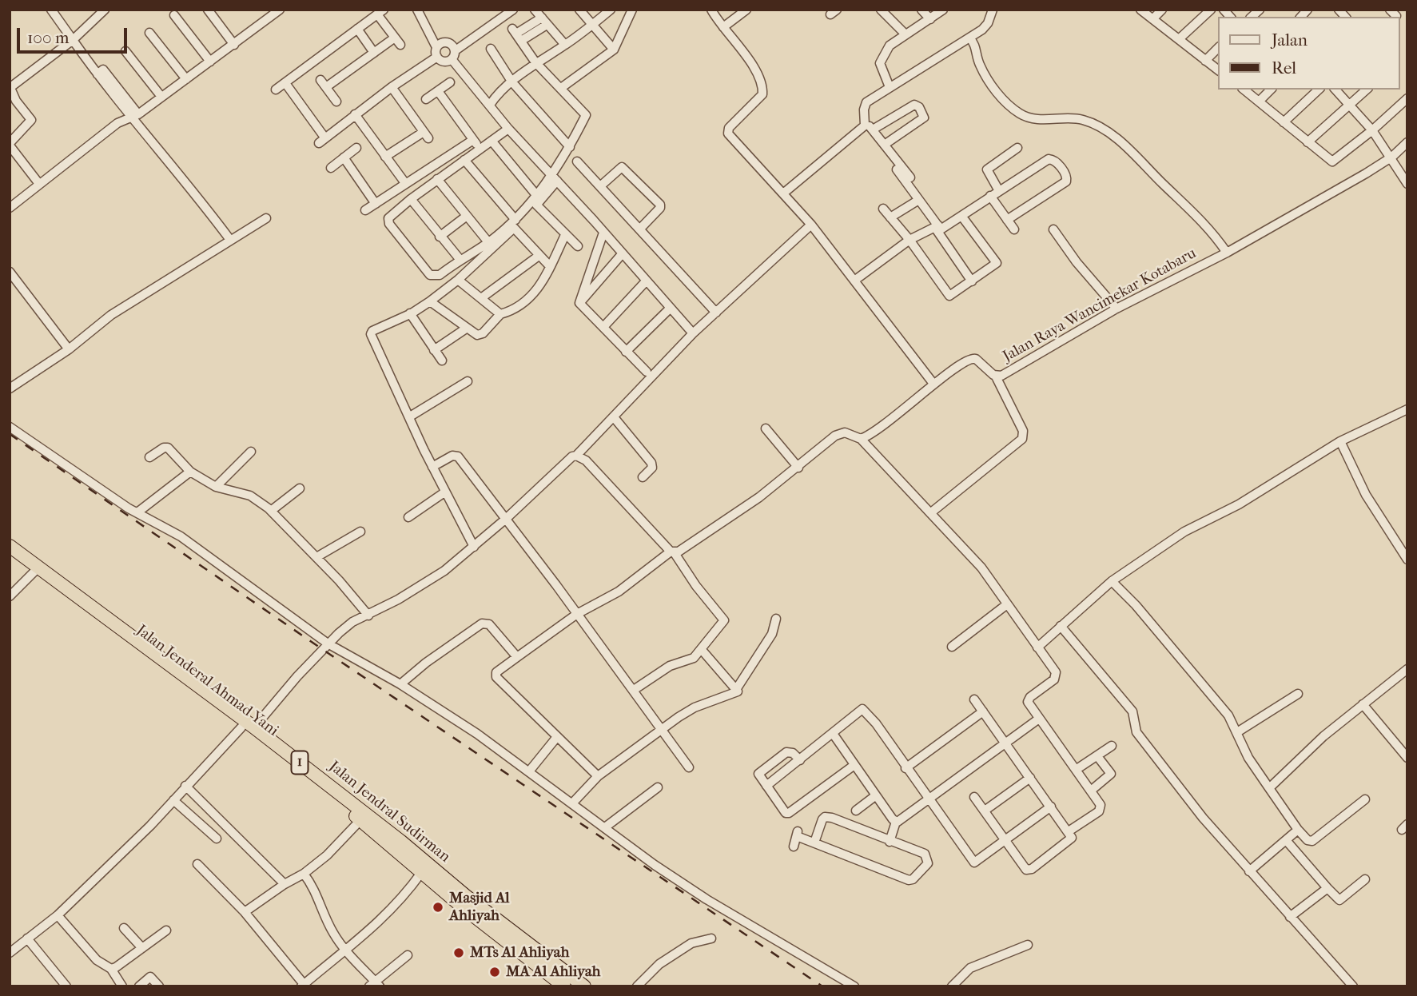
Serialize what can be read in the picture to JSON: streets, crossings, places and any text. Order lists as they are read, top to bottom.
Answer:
{
  "streets": {
    "highway": ["Jalan Jenderal Ahmad Yani", "1", "Jalan Jendral Sudirman"],
    "street": ["Jalan Raya Wancimekar Kotabaru"]
  },
  "crossings": [
    ["Jalan Jenderal Ahmad Yani", "Jalan Jendral Sudirman"]
  ],
  "places": ["Masjid Al Ahliyah", "MTs Al Ahliyah", "MA Al Ahliyah"],
  "legend": ["Jalan", "Rel"],
  "scale_bar": "100 m"
}
